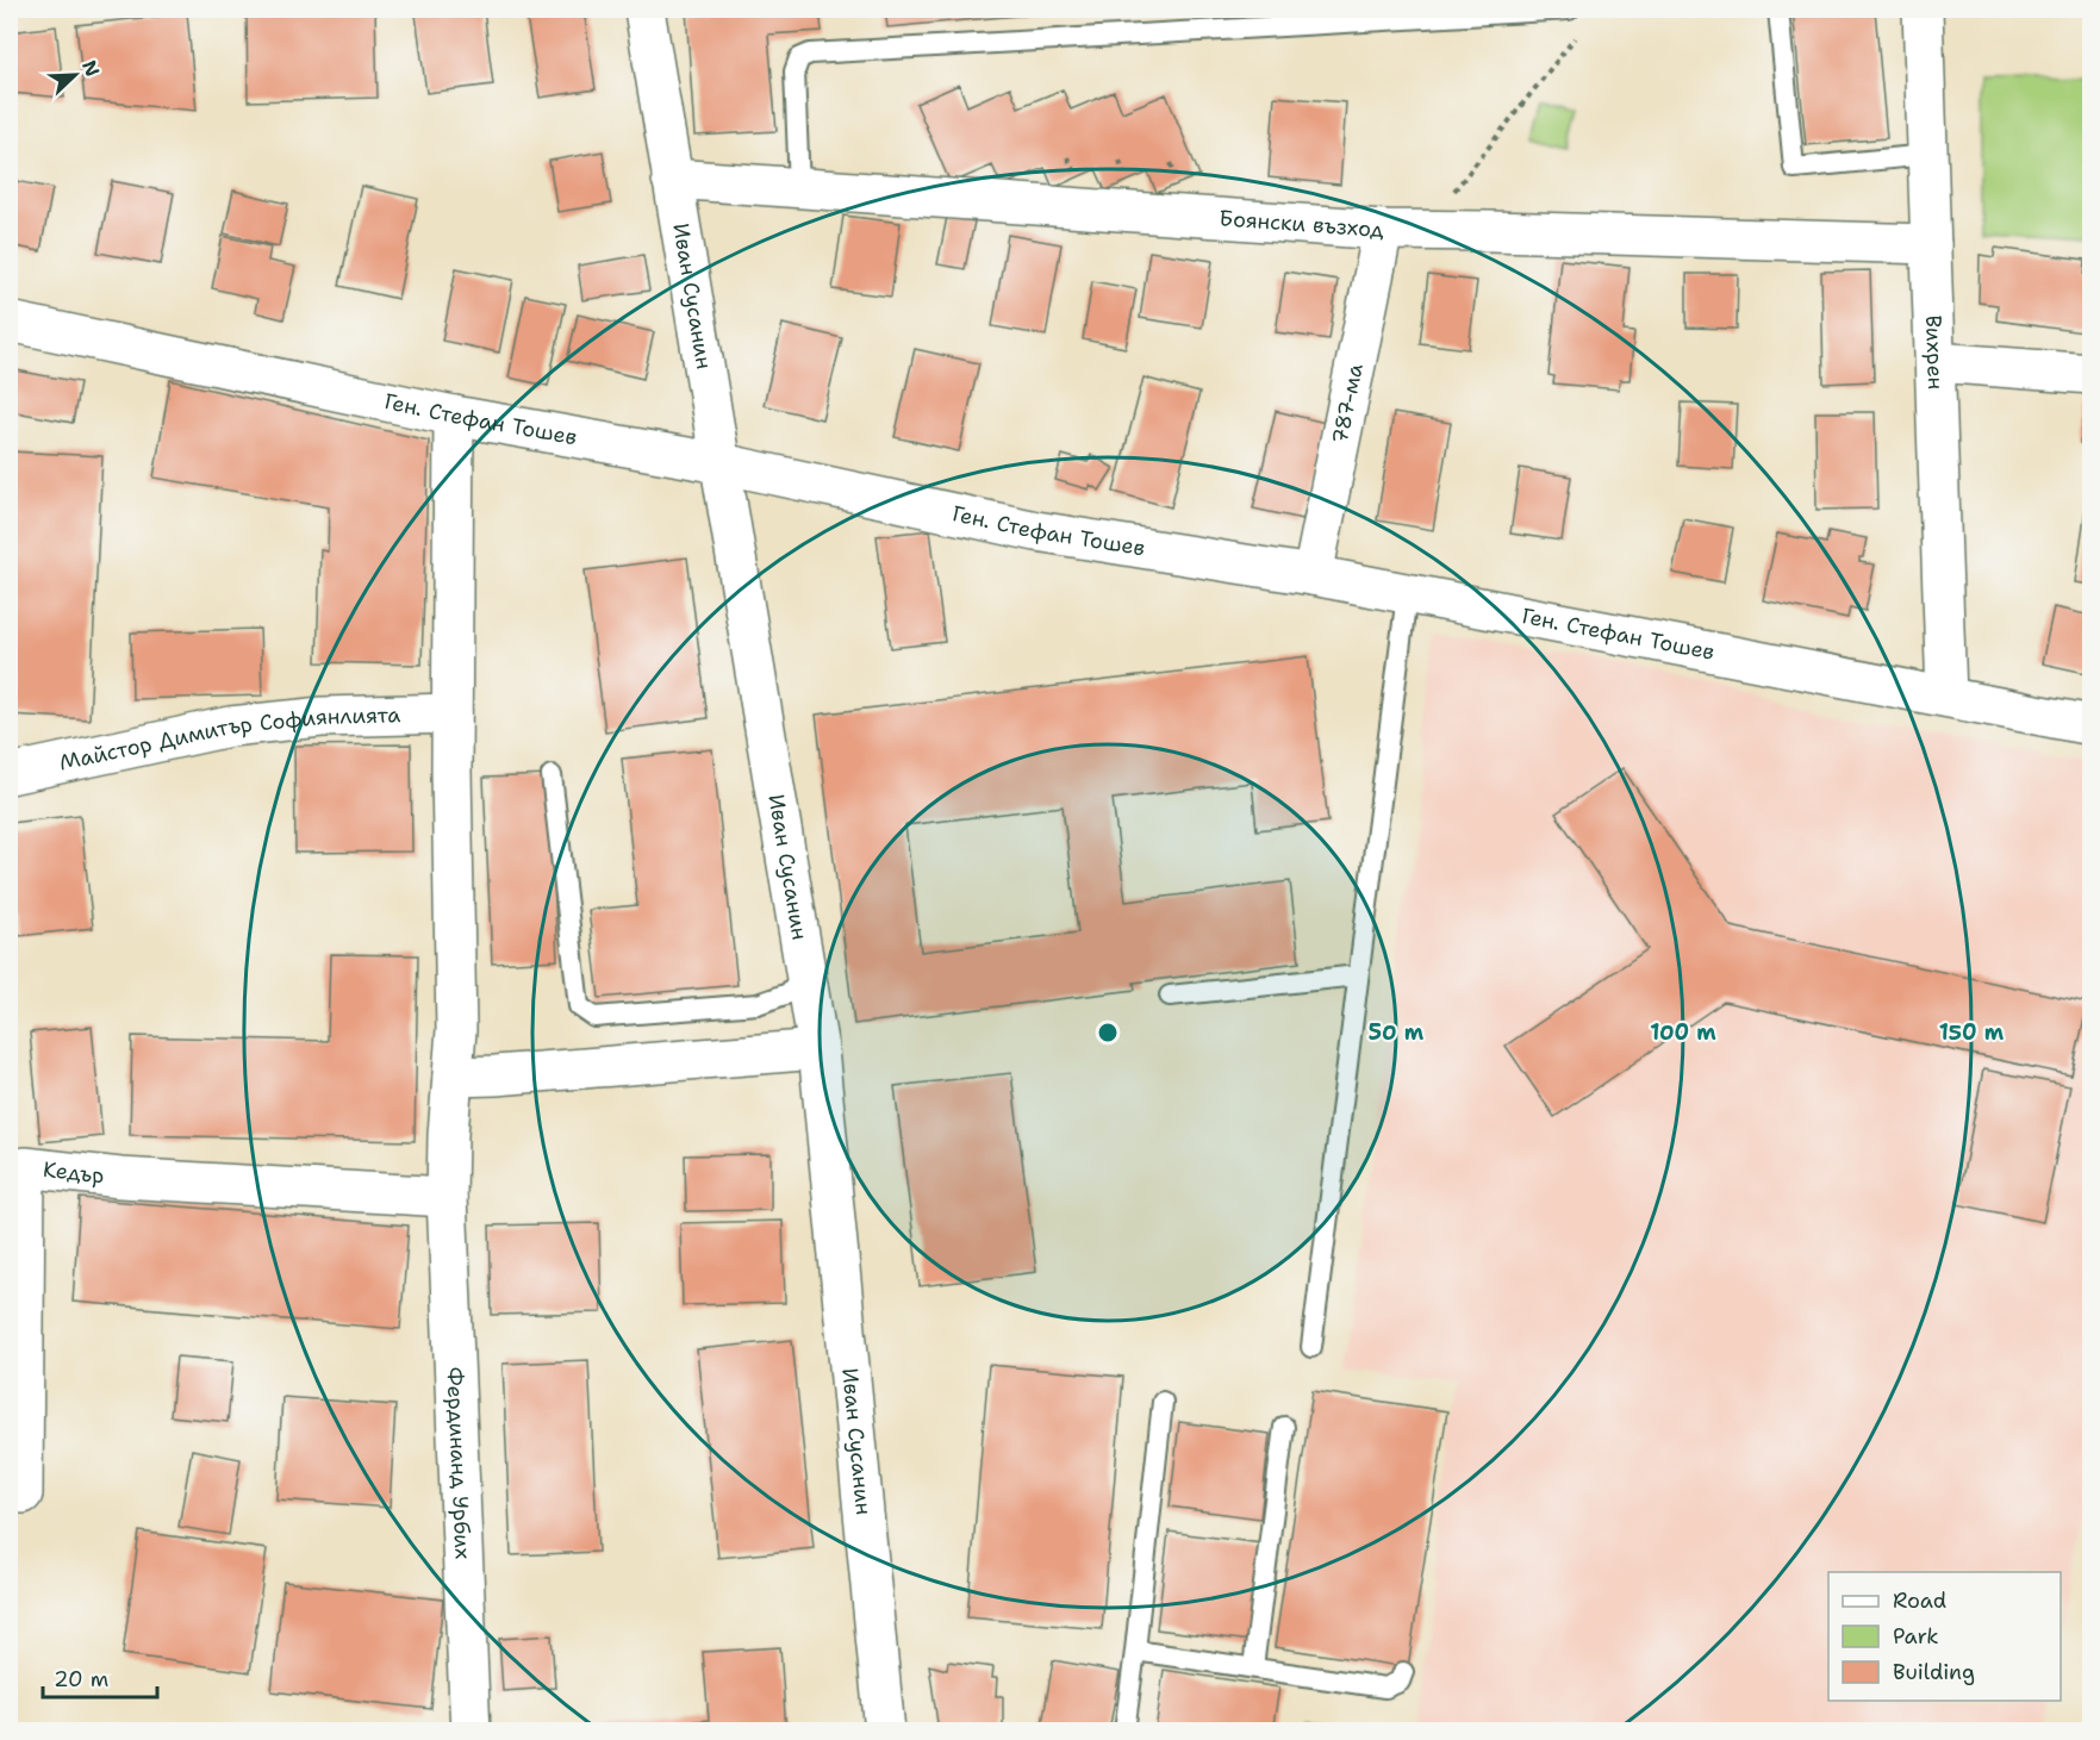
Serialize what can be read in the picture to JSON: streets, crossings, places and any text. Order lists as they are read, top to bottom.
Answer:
{
  "streets": {
    "street": [
      "Боянски възход",
      "Иван Сусанин",
      "Вихрен",
      "787-ма",
      "Ген. Стефан Тошев",
      "Майстор Димитър Софиянлията",
      "Кедър",
      "Фердинанд Урбих"
    ]
  },
  "crossings": [
    ["Боянски възход", "Иван Сусанин"],
    ["Боянски възход", "Вихрен"],
    ["Боянски възход", "787-ма"],
    ["Иван Сусанин", "Ген. Стефан Тошев"],
    ["Вихрен", "Ген. Стефан Тошев"],
    ["787-ма", "Ген. Стефан Тошев"],
    ["Кедър", "Фердинанд Урбих"]
  ],
  "legend": ["Road", "Park", "Building"],
  "scale_bar": "20 m",
  "north": "top right",
  "rings": ["50 m", "100 m", "150 m"]
}
